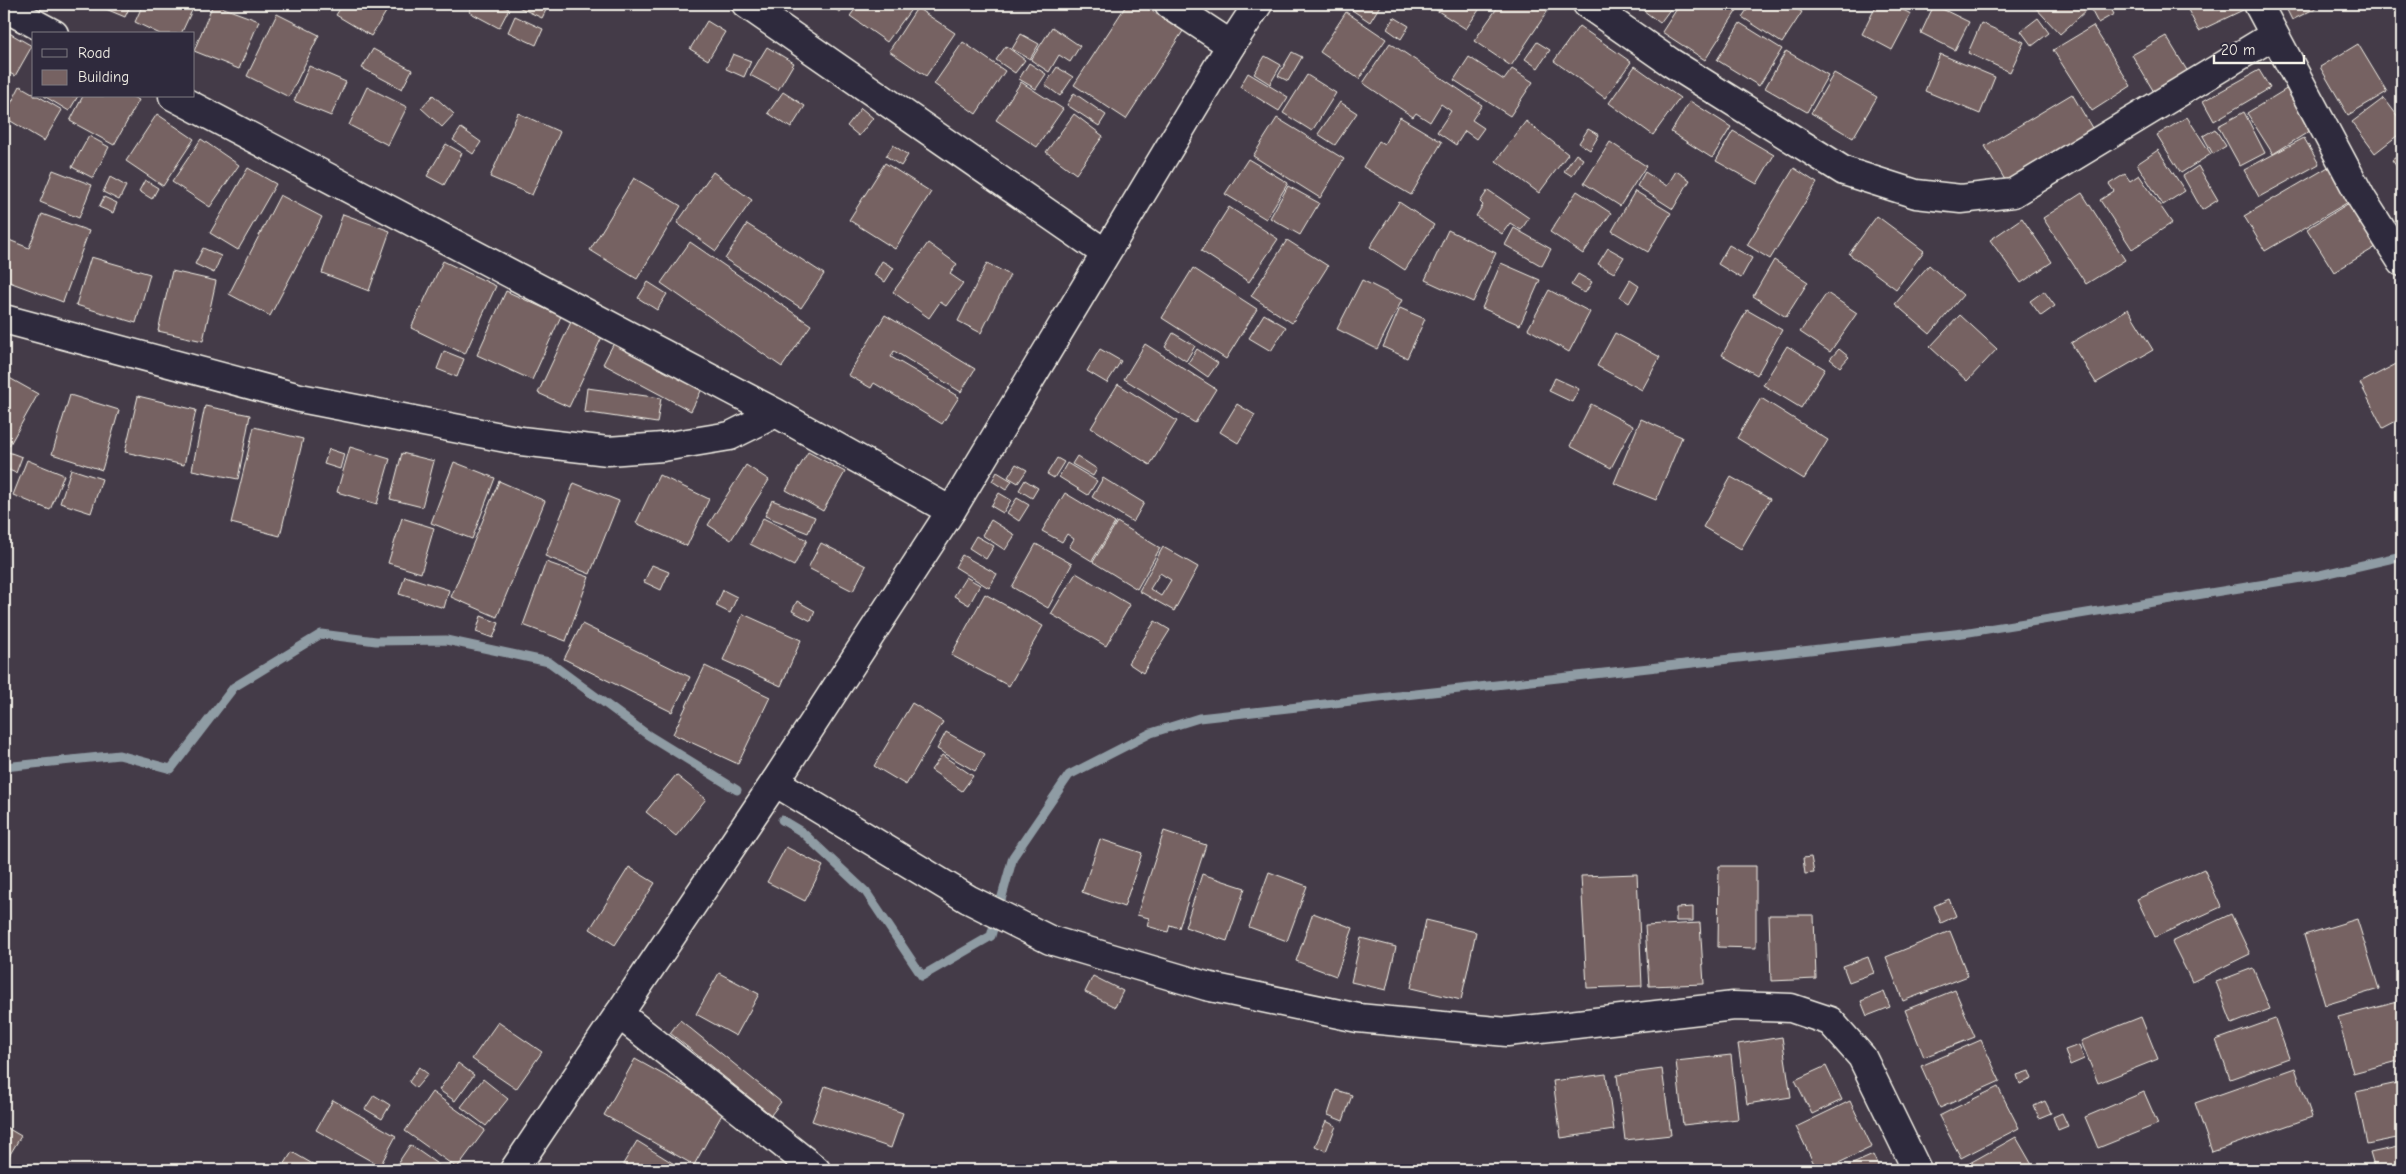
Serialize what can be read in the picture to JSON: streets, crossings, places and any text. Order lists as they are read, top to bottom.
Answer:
{
  "legend": ["Road", "Building"],
  "scale_bar": "20 m"
}
